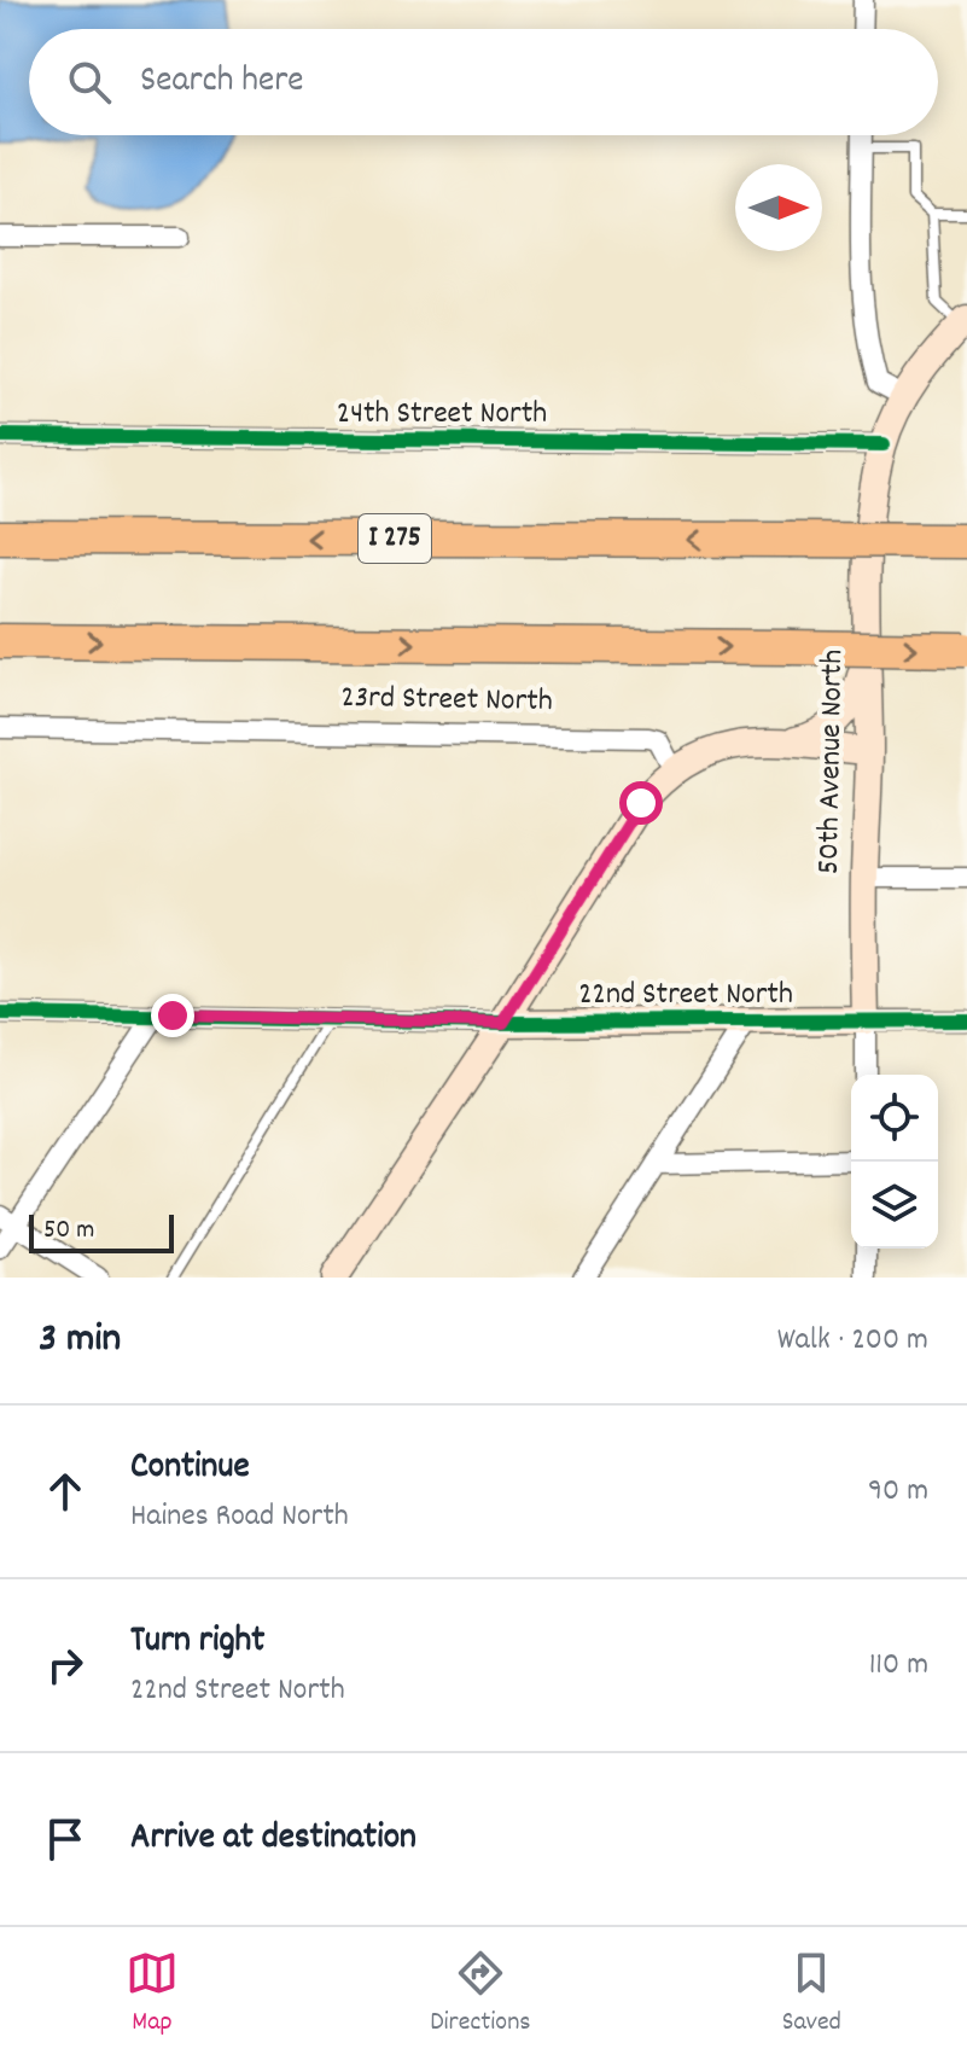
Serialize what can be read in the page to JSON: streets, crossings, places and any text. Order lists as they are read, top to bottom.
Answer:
{
  "streets": {
    "highway": ["I 275"],
    "street": [
      "24th Street North",
      "23rd Street North",
      "50th Avenue North",
      "22nd Street North"
    ]
  },
  "crossings": [
    ["24th Street North", "50th Avenue North"],
    ["50th Avenue North", "22nd Street North"]
  ],
  "scale_bar": "50 m",
  "north": "right",
  "page": {
    "search": "Search here",
    "scale": "50 m",
    "heading": ["3 min", "Walk · 200 m"],
    "list": [
      ["Continue", "Haines Road North", "90 m"],
      ["Turn right", "22nd Street North", "110 m"],
      "Arrive at destination"
    ],
    "nav": ["Map", "Directions", "Saved"]
  }
}
